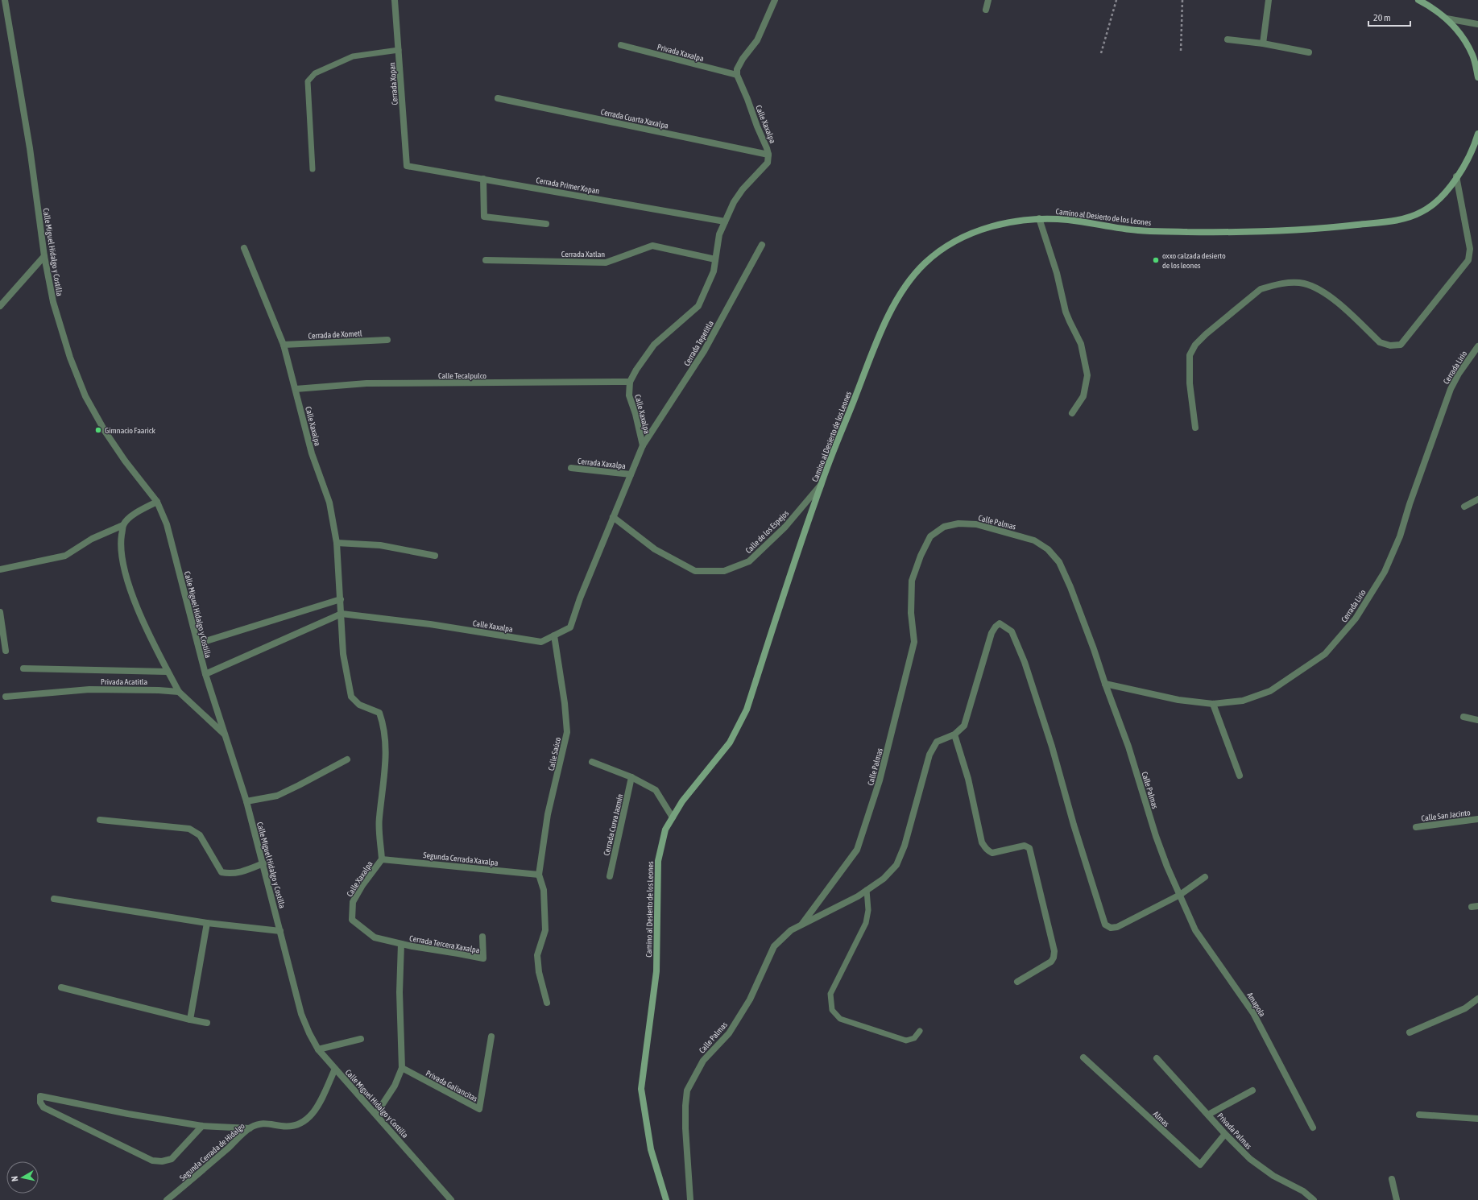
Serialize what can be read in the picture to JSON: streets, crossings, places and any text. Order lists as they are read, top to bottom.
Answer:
{
  "streets": {
    "main road": ["Camino al Desierto de los Leones"],
    "street": [
      "Privada Xaxalpa",
      "Cerrada Xopan",
      "Cerrada Cuarta Xaxalpa",
      "Calle Xaxalpa",
      "Cerrada Primer Xopan",
      "Calle Miguel Hidalgo y Costilla",
      "Cerrada Xatlan",
      "Cerrada de Xometl",
      "Cerrada Tepetitla",
      "Cerrada Lirio",
      "Calle Tecalpulco",
      "Cerrada Xaxalpa",
      "Calle Palmas",
      "Calle de los Espejos",
      "Privada Acatitla",
      "Calle Saúco",
      "Calle San Jacinto",
      "Cerrada Curva Jazmín",
      "Segunda Cerrada Xaxalpa",
      "Cerrada Tercera Xaxalpa",
      "Amapola",
      "Privada Galiancitas",
      "Almas",
      "Privada Palmas",
      "Segunda Cerrada de Hidalgo"
    ]
  },
  "crossings": [
    ["Privada Xaxalpa", "Calle Xaxalpa"],
    ["Cerrada Xopan", "Cerrada Primer Xopan"],
    ["Cerrada Cuarta Xaxalpa", "Calle Xaxalpa"],
    ["Calle Xaxalpa", "Cerrada Primer Xopan"],
    ["Calle Xaxalpa", "Cerrada Xatlan"],
    ["Calle Xaxalpa", "Cerrada de Xometl"],
    ["Calle Xaxalpa", "Cerrada Tepetitla"],
    ["Calle Xaxalpa", "Calle Tecalpulco"],
    ["Calle Xaxalpa", "Cerrada Xaxalpa"],
    ["Calle Xaxalpa", "Calle de los Espejos"],
    ["Calle Xaxalpa", "Calle Saúco"],
    ["Calle Xaxalpa", "Segunda Cerrada Xaxalpa"],
    ["Calle Xaxalpa", "Cerrada Tercera Xaxalpa"],
    ["Camino al Desierto de los Leones", "Calle de los Espejos"],
    ["Calle Miguel Hidalgo y Costilla", "Segunda Cerrada de Hidalgo"],
    ["Cerrada Lirio", "Calle Palmas"],
    ["Calle Palmas", "Amapola"],
    ["Calle Saúco", "Segunda Cerrada Xaxalpa"],
    ["Almas", "Privada Palmas"]
  ],
  "places": ["oxxo calzada desierto de los leones", "Gimnacio Faarick"],
  "scale_bar": "20 m",
  "north": "left"
}
